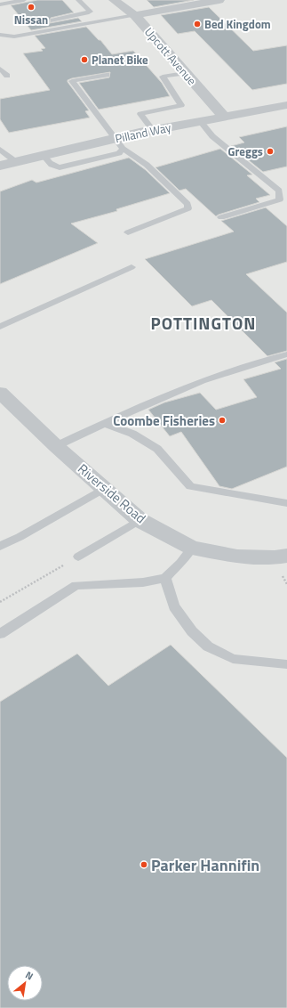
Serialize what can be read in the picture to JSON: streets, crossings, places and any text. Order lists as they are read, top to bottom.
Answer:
{
  "streets": {
    "street": ["Upcott Avenue", "Pilland Way", "Riverside Road"]
  },
  "crossings": [
    ["Upcott Avenue", "Pilland Way"]
  ],
  "districts": ["POTTINGTON"],
  "places": [
    "Nissan",
    "Bed Kingdom",
    "Planet Bike",
    "Greggs",
    "Coombe Fisheries",
    "Parker Hannifin"
  ],
  "north": "top right"
}
